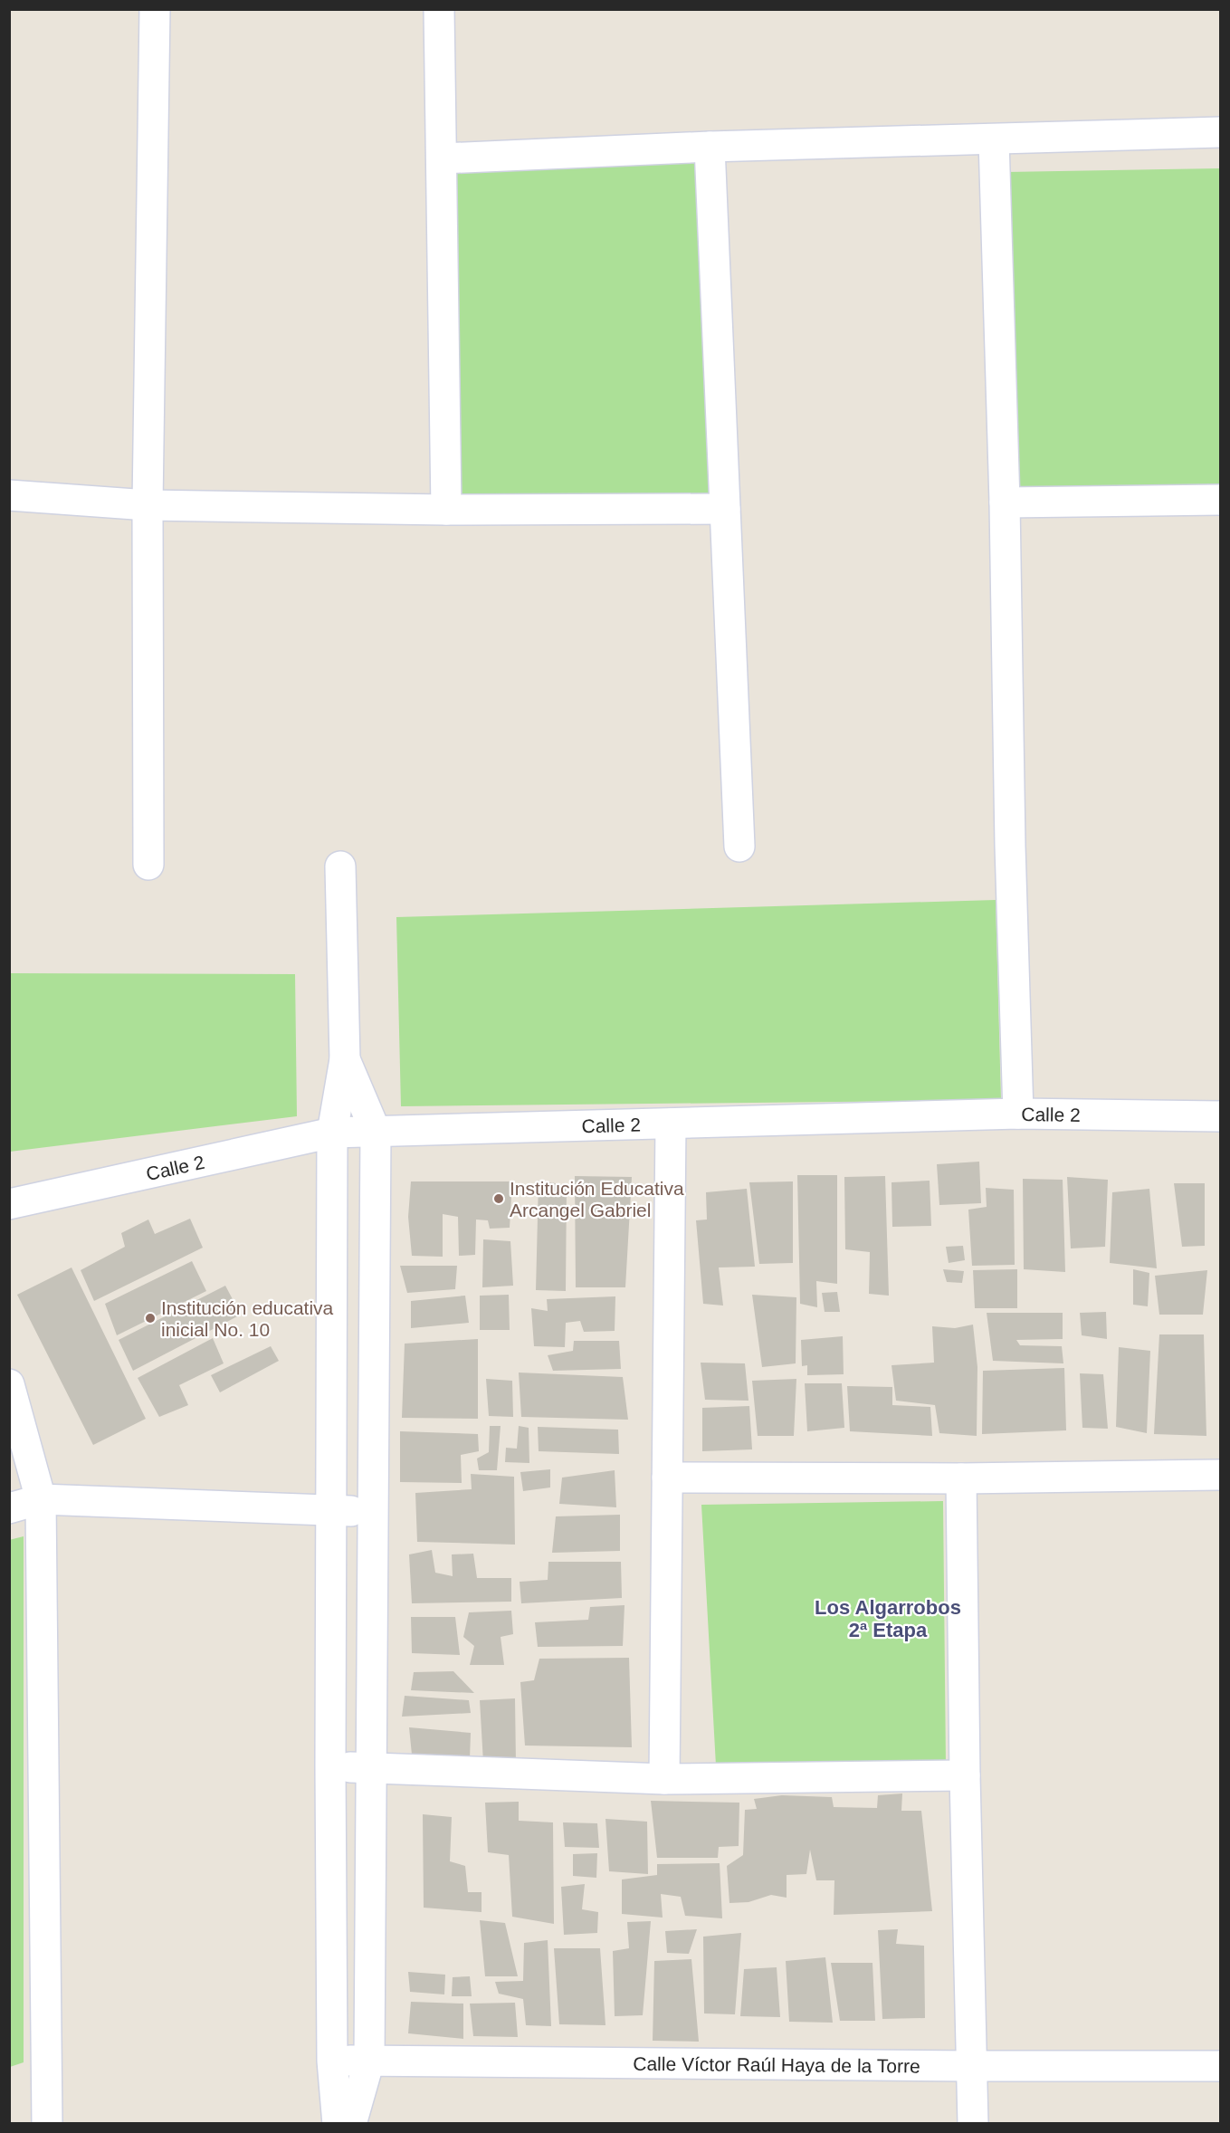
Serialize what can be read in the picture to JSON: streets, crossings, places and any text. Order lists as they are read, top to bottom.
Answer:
{
  "streets": {
    "street": ["Calle 2", "Calle Víctor Raúl Haya de la Torre"]
  },
  "districts": ["Los Algarrobos 2ª Etapa"],
  "places": ["Institución Educativa Arcangel Gabriel", "Institución educativa inicial No. 10"]
}
